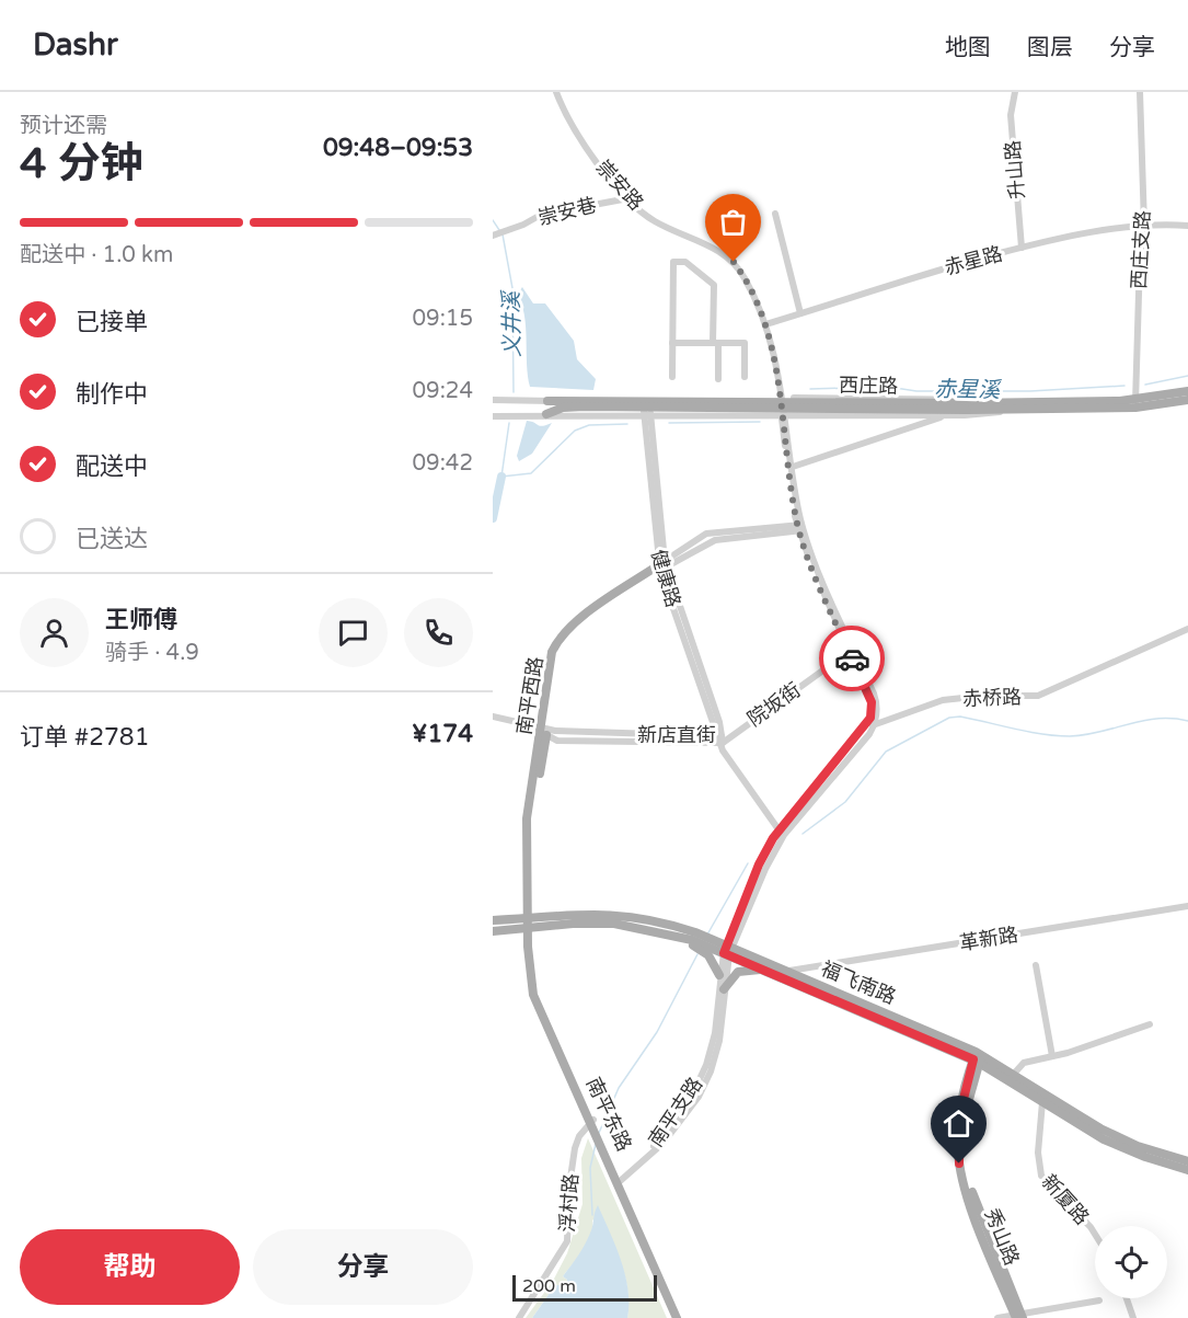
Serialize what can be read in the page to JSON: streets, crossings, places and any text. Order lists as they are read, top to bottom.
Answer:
{
  "streets": {
    "main road": [
      "西庄路",
      "南平西路",
      "福飞南路",
      "南平东路",
      "秀山路"
    ],
    "street": [
      "升山路",
      "崇安路",
      "崇安巷",
      "西庄支路",
      "赤星路",
      "健康路",
      "赤桥路",
      "院坂街",
      "新店直街",
      "革新路",
      "南平支路",
      "新厦路",
      "浮村路"
    ]
  },
  "crossings": [
    ["升山路", "赤星路"],
    ["崇安路", "崇安巷"],
    ["崇安路", "赤星路"],
    ["崇安路", "南平西路"],
    ["崇安路", "赤桥路"],
    ["崇安路", "院坂街"],
    ["西庄支路", "赤星路"],
    ["西庄支路", "西庄路"],
    ["健康路", "南平西路"],
    ["健康路", "新店直街"],
    ["南平西路", "新店直街"],
    ["南平西路", "福飞南路"],
    ["南平西路", "南平东路"],
    ["院坂街", "新店直街"],
    ["革新路", "福飞南路"],
    ["福飞南路", "南平支路"],
    ["福飞南路", "南平东路"],
    ["福飞南路", "新厦路"],
    ["福飞南路", "秀山路"],
    ["南平支路", "南平东路"],
    ["南平东路", "浮村路"]
  ],
  "water": ["义井溪", "赤星溪"],
  "scale_bar": "200 m",
  "page": {
    "header": "Dashr",
    "nav": ["地图", "图层", "分享"],
    "heading": ["4 分钟", "预计还需", "09:48–09:53"],
    "panel": [
      "王师傅",
      "骑手 · 4.9",
      "订单 #2781",
      "¥174"
    ],
    "bar": "配送中 · 1.0 km",
    "list": [
      ["已接单", "09:15"],
      ["制作中", "09:24"],
      ["配送中", "09:42"],
      "已送达"
    ],
    "buttons": ["帮助", "分享"],
    "scale": "200 m"
  }
}
